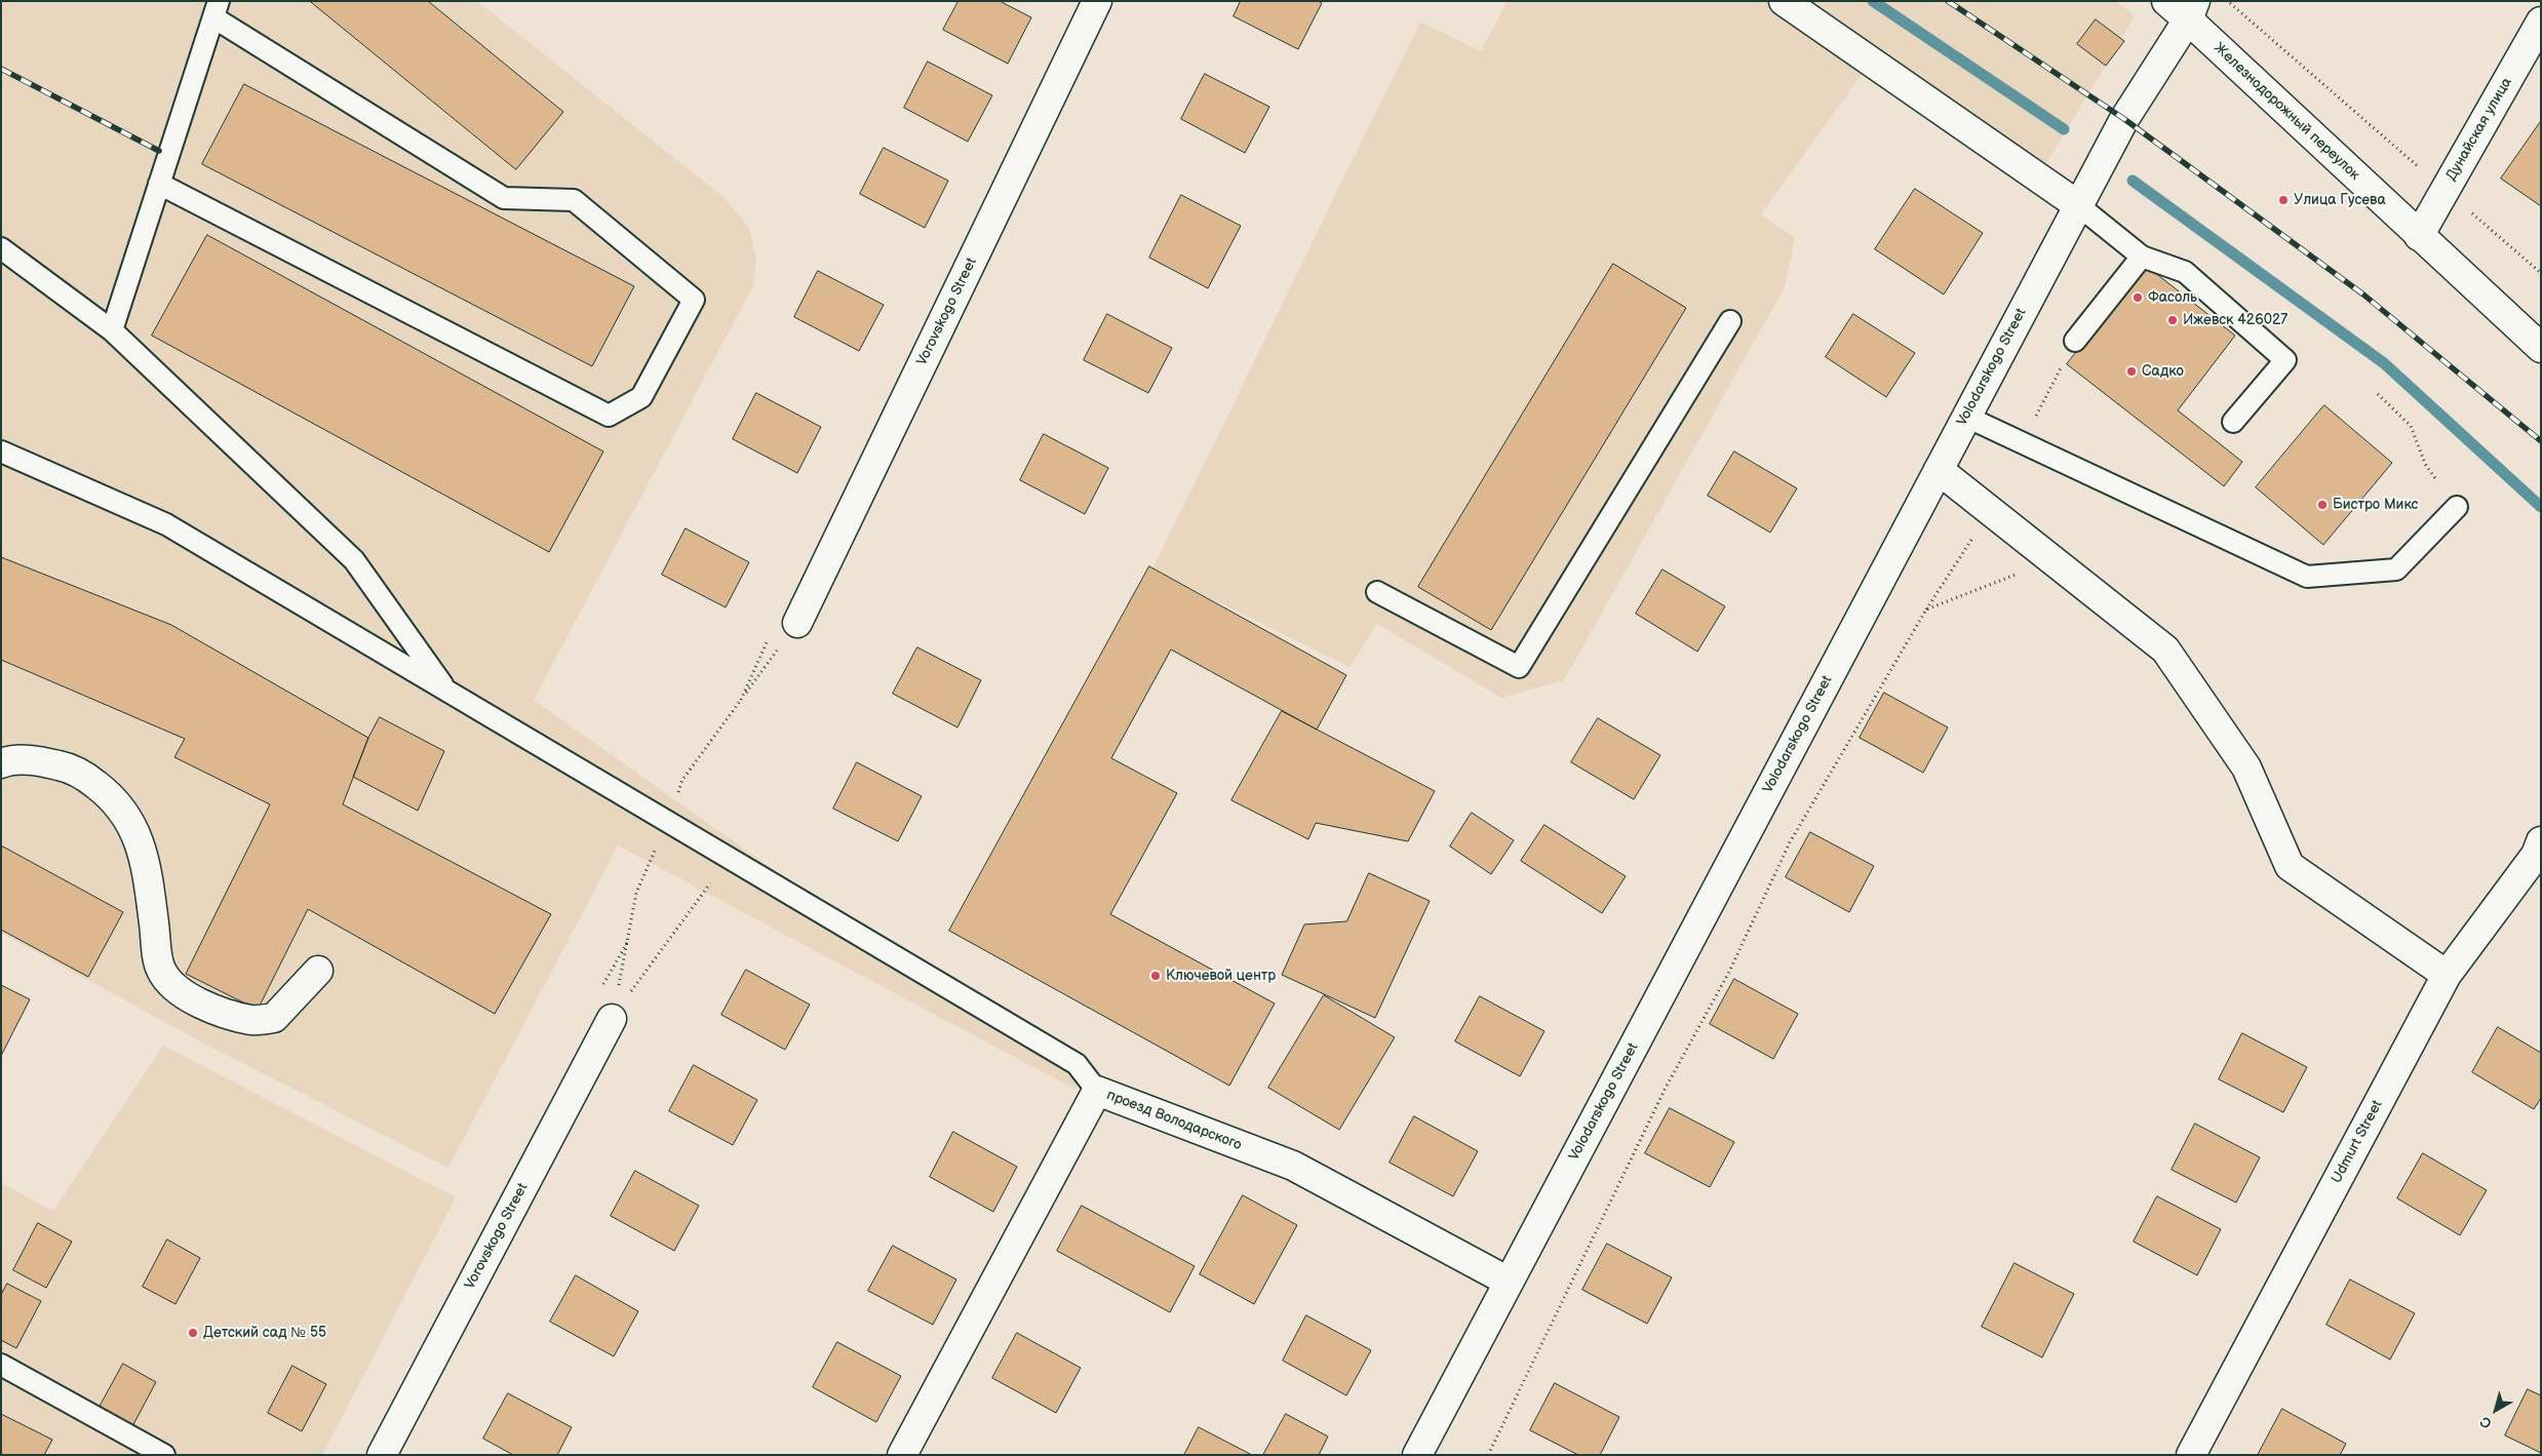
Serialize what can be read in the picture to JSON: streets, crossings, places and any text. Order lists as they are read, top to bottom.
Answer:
{
  "streets": {
    "street": [
      "Железнодорожный переулок",
      "Дунайская улица",
      "Vorovskogo Street",
      "Volodarskogo Street",
      "проезд Володарского",
      "Udmurt Street"
    ]
  },
  "crossings": [
    ["Железнодорожный переулок", "Дунайская улица"],
    ["Железнодорожный переулок", "Volodarskogo Street"],
    ["Volodarskogo Street", "проезд Володарского"]
  ],
  "places": [
    "Улица Гусева",
    "Фасоль",
    "Ижевск 426027",
    "Садко",
    "Бистро Микс",
    "Ключевой центр",
    "Детский сад № 55"
  ],
  "north": "bottom left"
}
